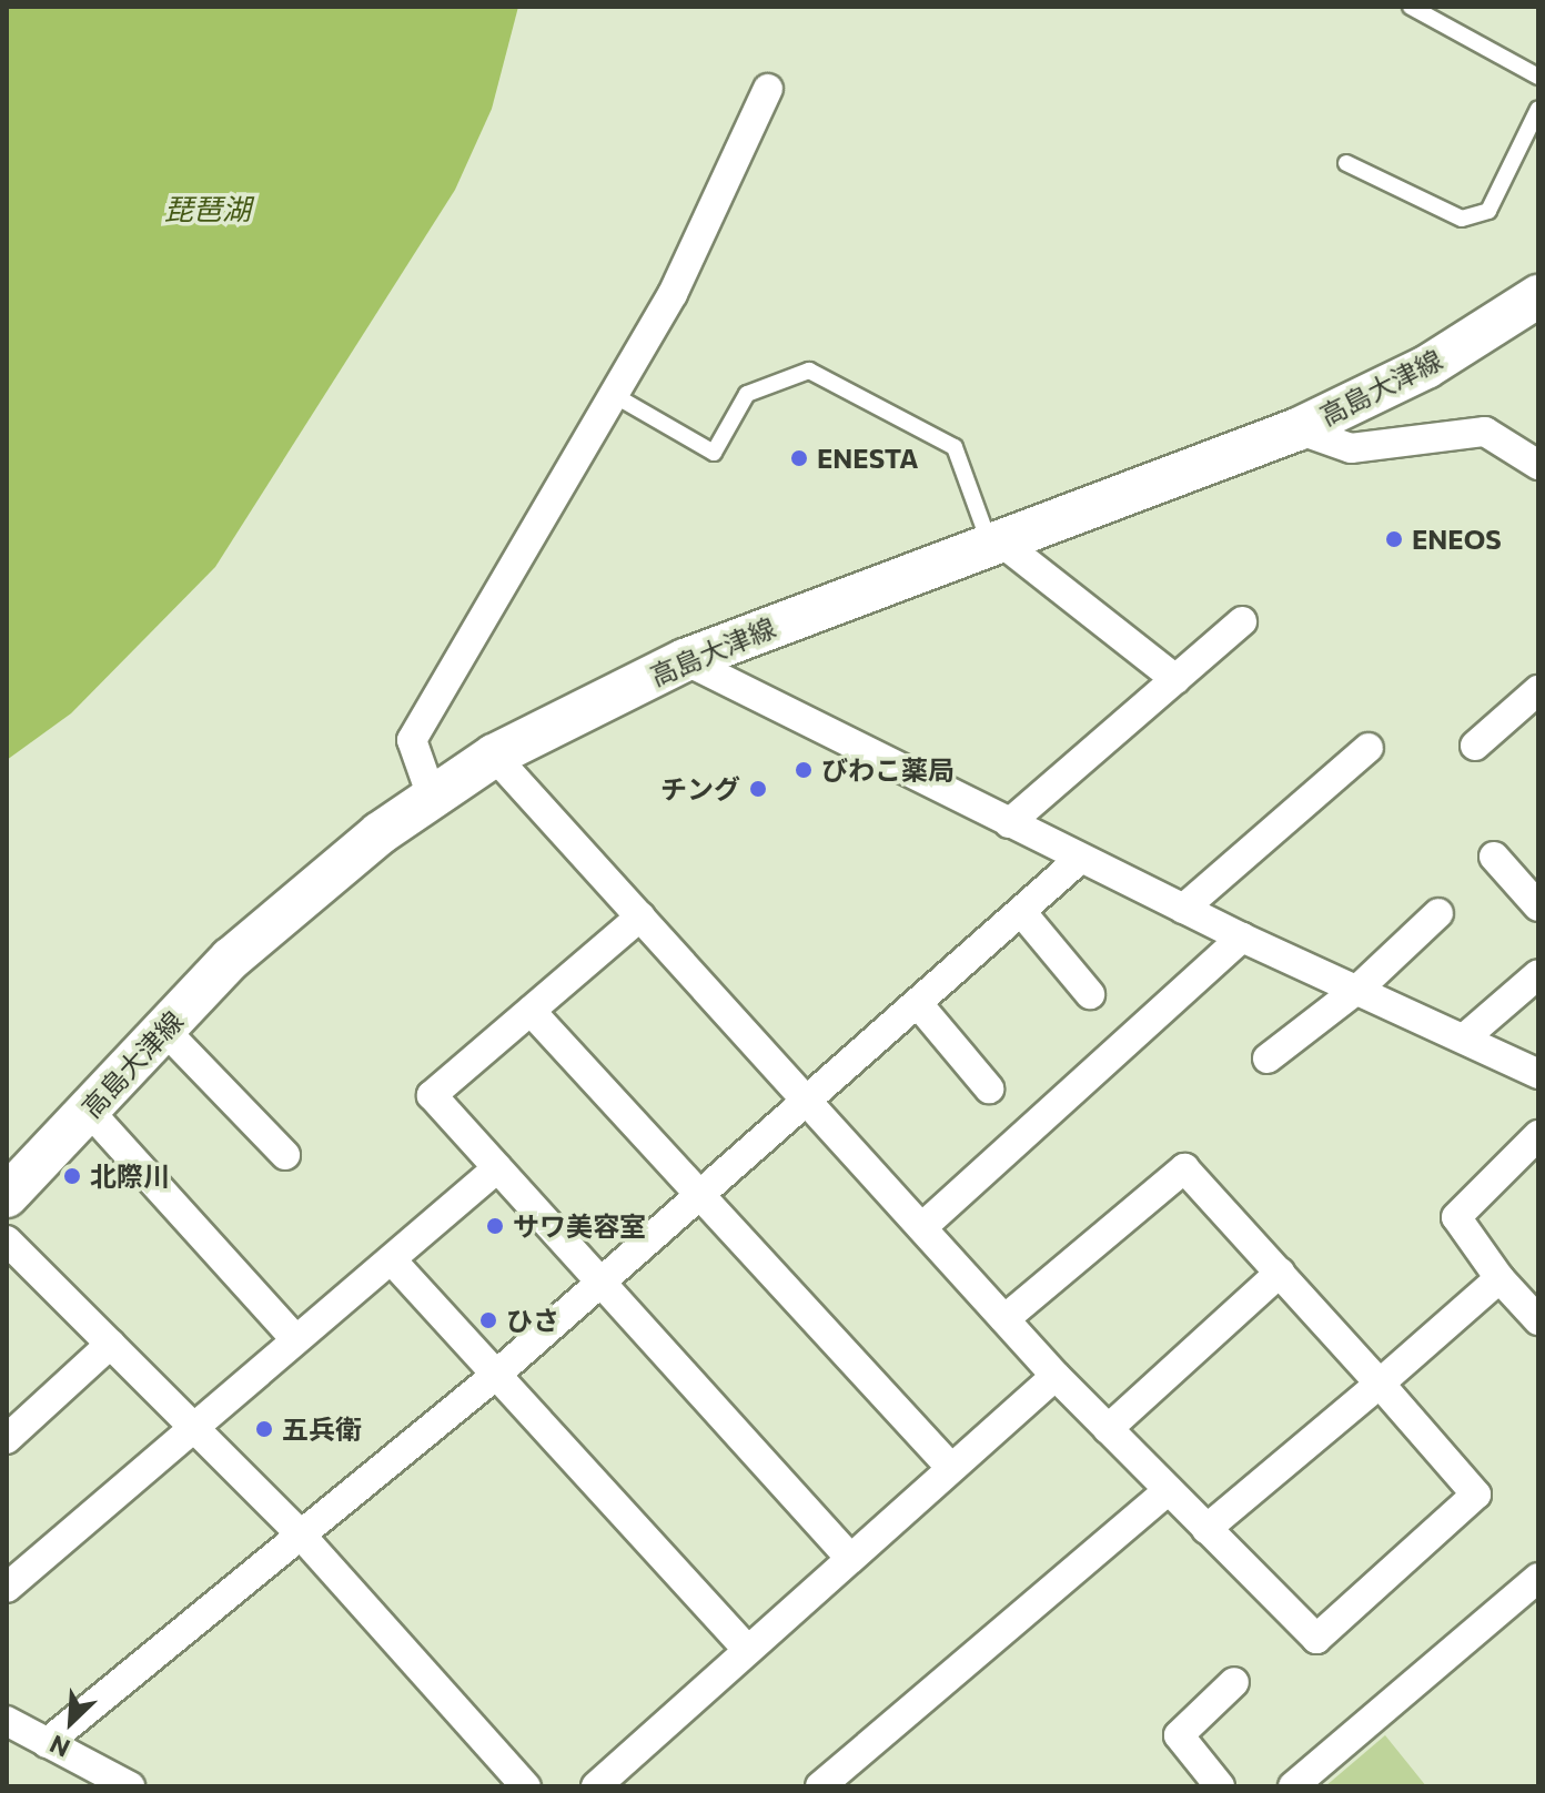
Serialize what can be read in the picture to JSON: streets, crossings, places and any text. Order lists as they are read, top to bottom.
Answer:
{
  "streets": {
    "main road": ["高島大津線"]
  },
  "water": ["琵琶湖"],
  "places": [
    "ENESTA",
    "ENEOS",
    "びわこ薬局",
    "チング",
    "北際川",
    "サワ美容室",
    "ひさ",
    "五兵衛"
  ],
  "north": "bottom left"
}
